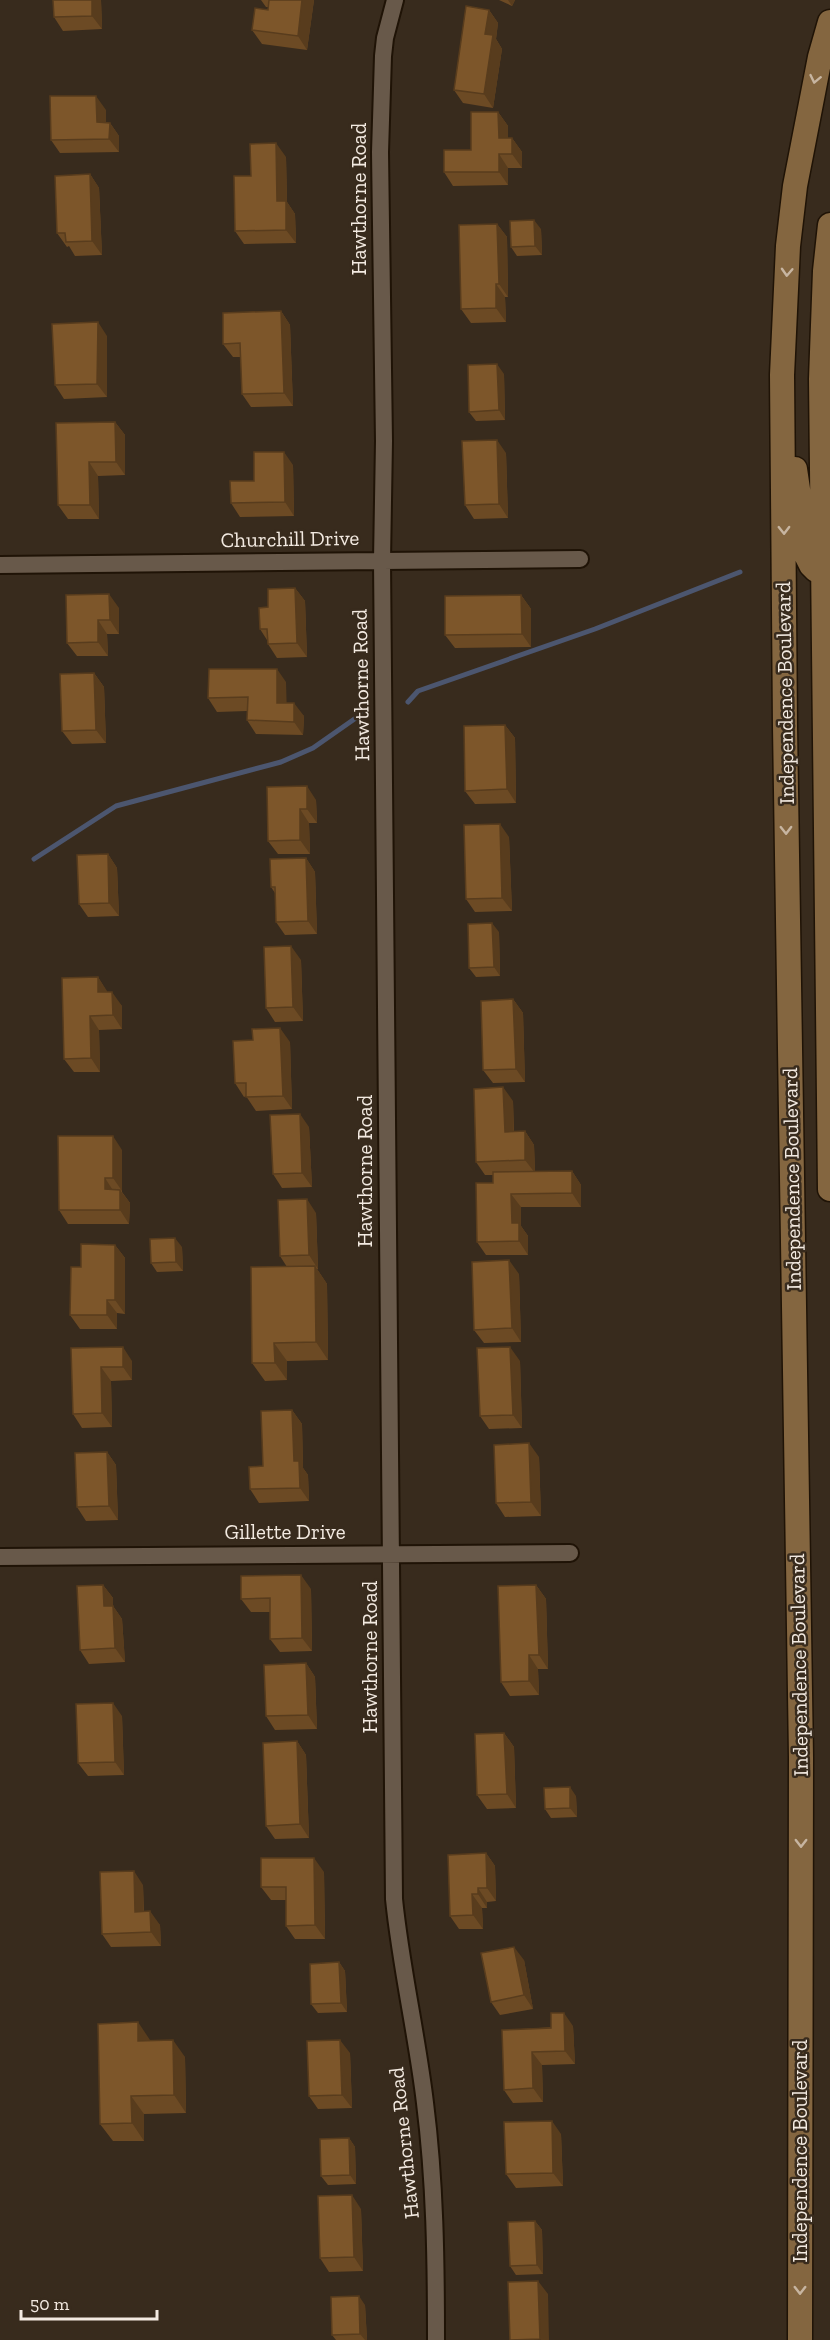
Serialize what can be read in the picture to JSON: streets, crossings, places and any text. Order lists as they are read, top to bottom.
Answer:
{
  "streets": {
    "main road": ["Independence Boulevard"],
    "street": ["Hawthorne Road", "Churchill Drive", "Gillette Drive"]
  },
  "crossings": [
    ["Hawthorne Road", "Churchill Drive"],
    ["Hawthorne Road", "Gillette Drive"]
  ],
  "scale_bar": "50 m"
}
